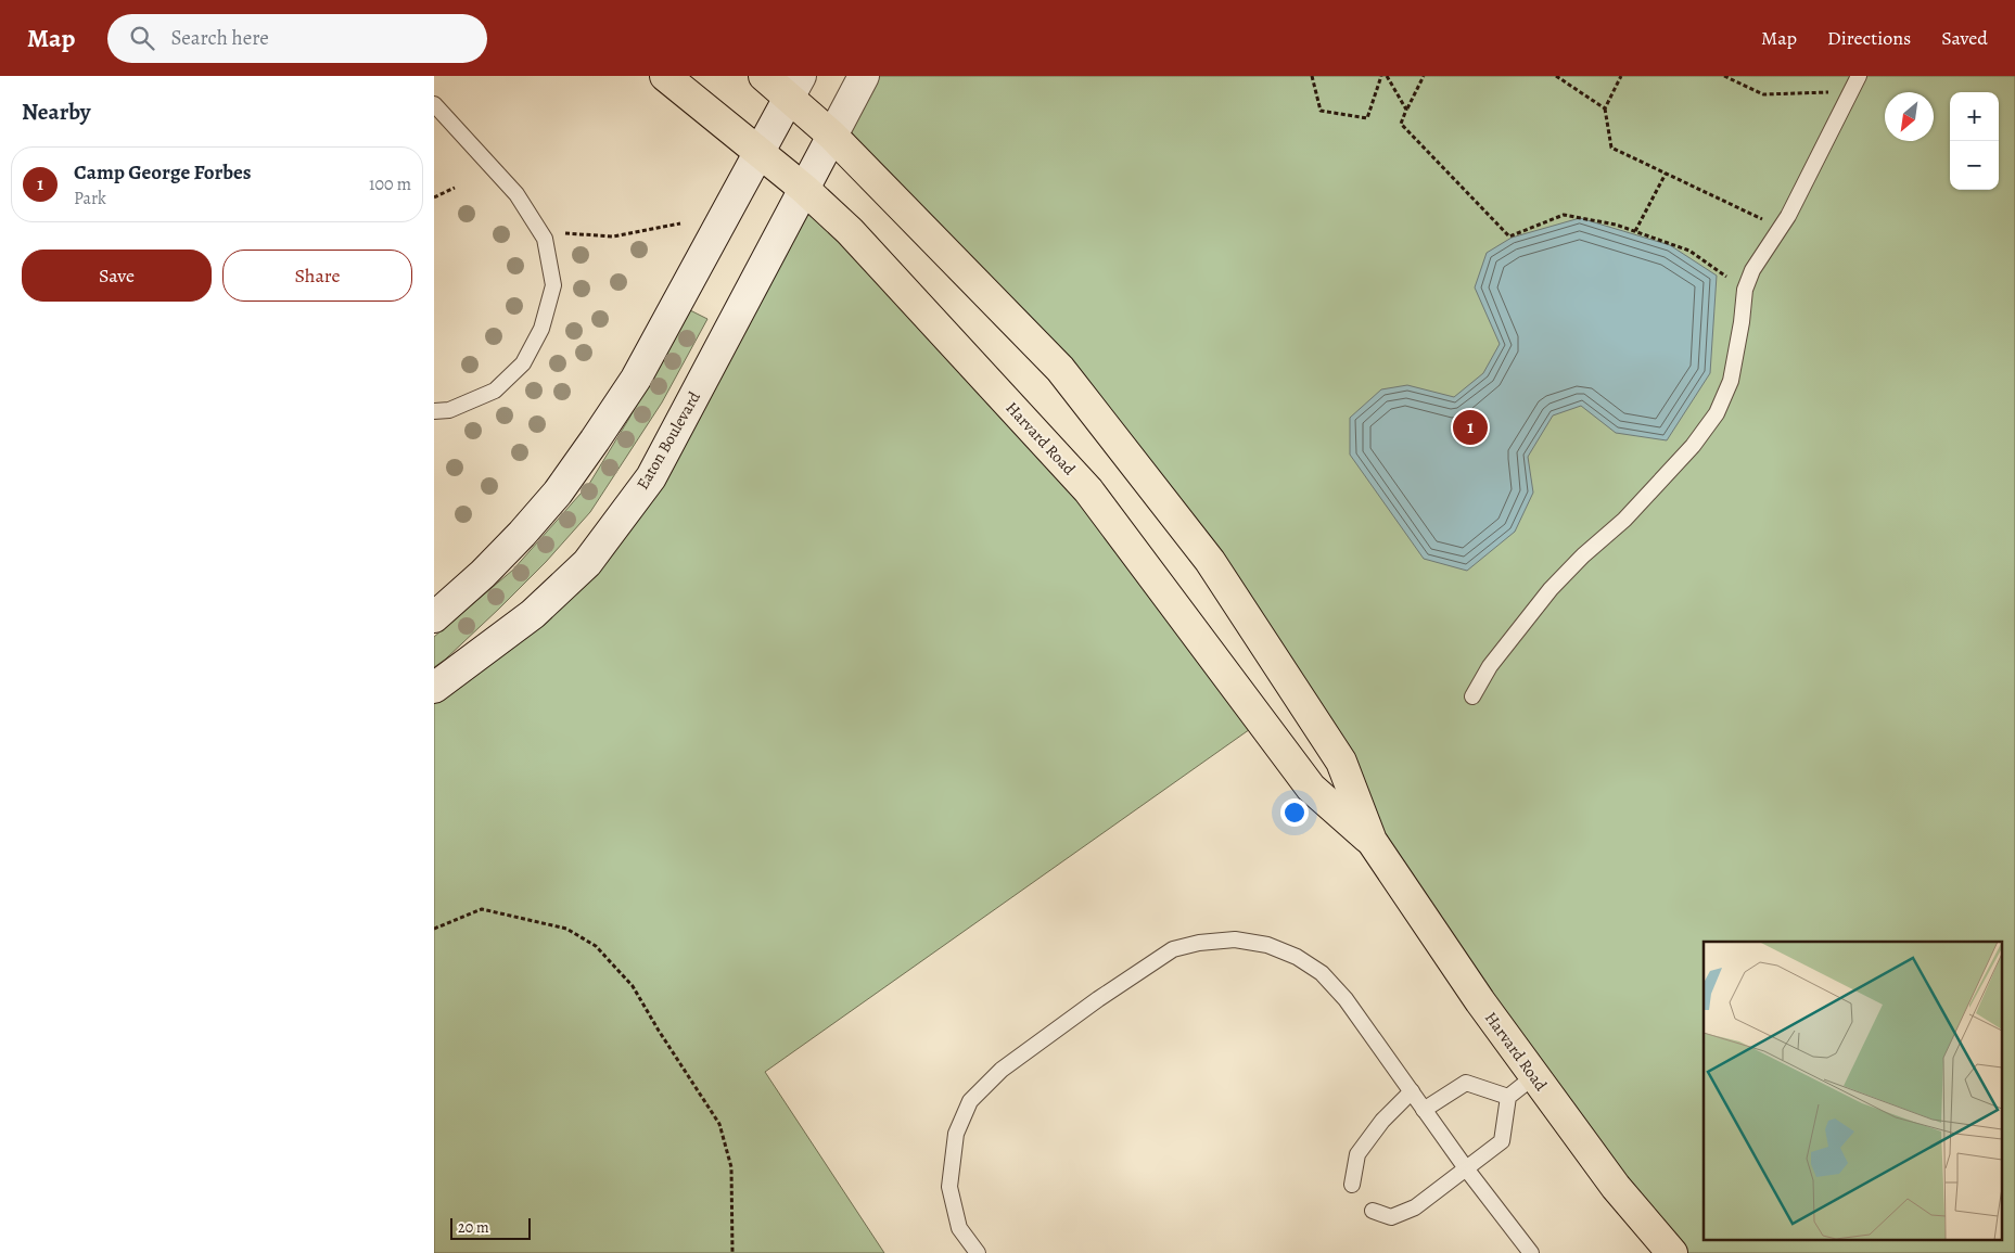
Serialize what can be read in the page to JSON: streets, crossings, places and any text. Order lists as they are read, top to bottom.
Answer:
{
  "streets": {
    "main road": ["Harvard Road"],
    "street": ["Eaton Boulevard"]
  },
  "crossings": [
    ["Harvard Road", "Eaton Boulevard"]
  ],
  "scale_bar": "20 m",
  "north": "bottom left",
  "page": {
    "header": "Map",
    "search": "Search here",
    "nav": ["Map", "Directions", "Saved"],
    "heading": "Nearby",
    "map_buttons": ["+", "−"],
    "list": [
      {
        "mark": "1",
        "name": "Camp George Forbes",
        "note": "Park",
        "value": "100 m"
      }
    ],
    "buttons": ["Save", "Share"],
    "pins": "1",
    "scale": "20 m"
  }
}
